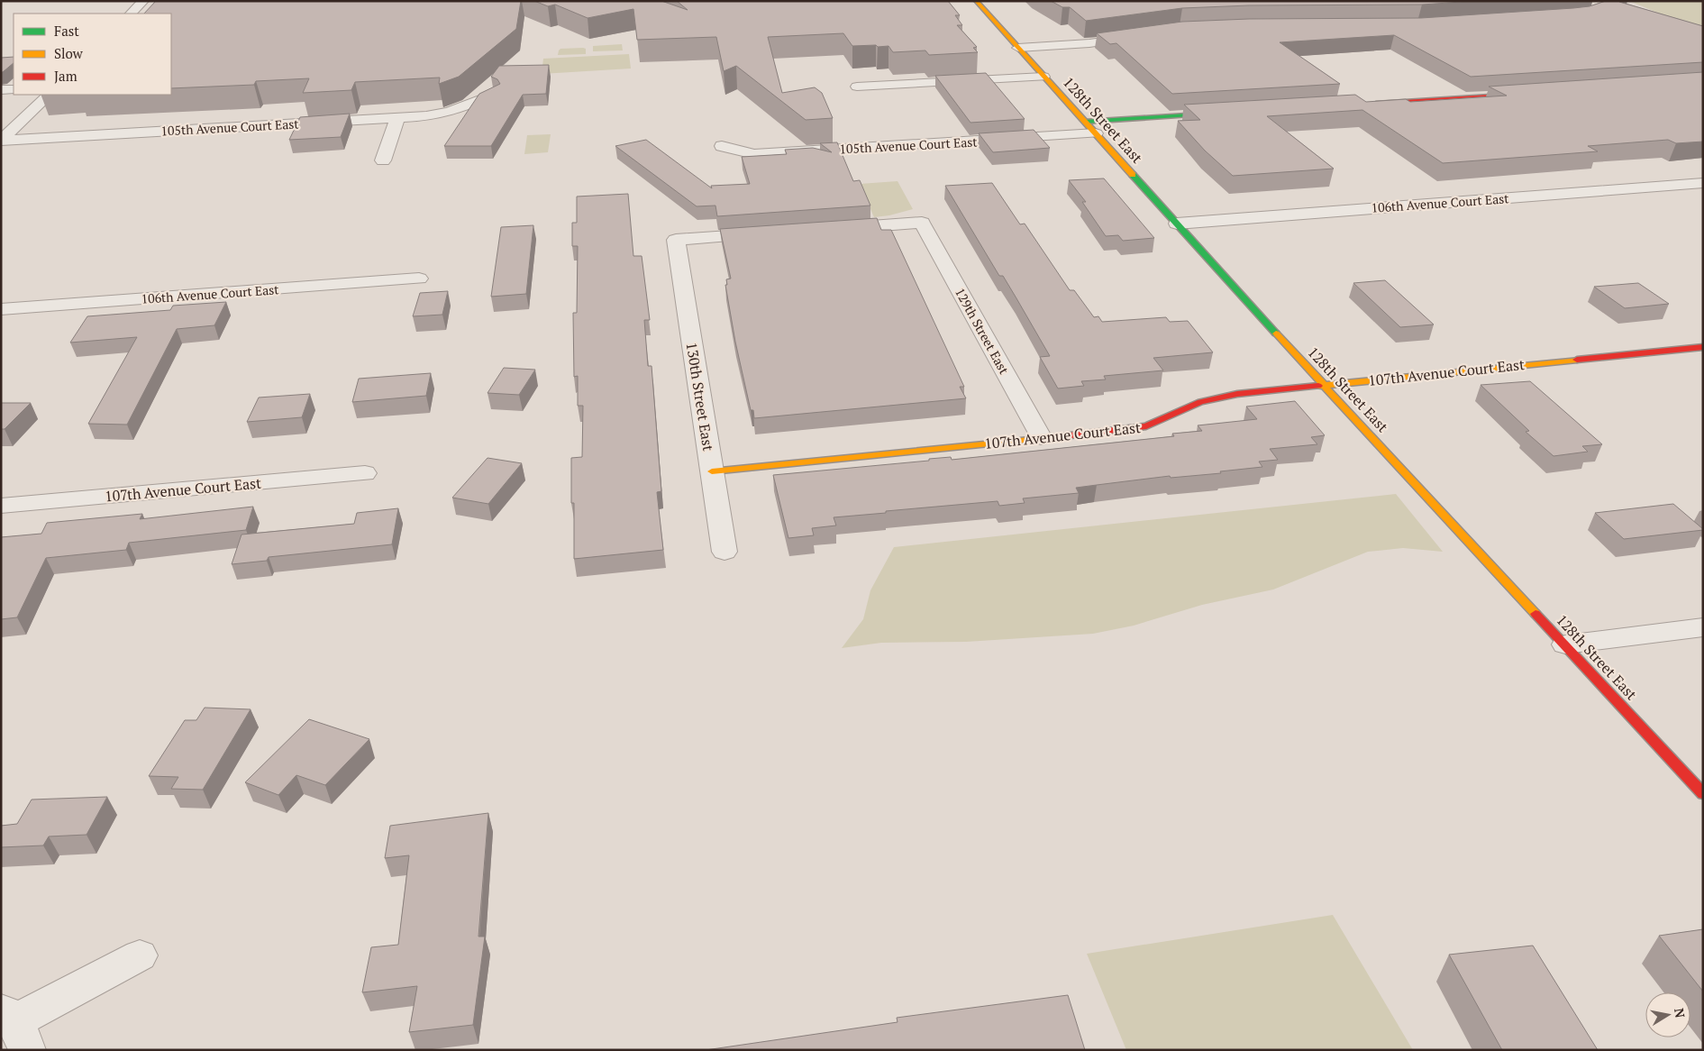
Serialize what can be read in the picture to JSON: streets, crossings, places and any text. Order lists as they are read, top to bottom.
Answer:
{
  "streets": {
    "street": [
      "128th Street East",
      "105th Avenue Court East",
      "106th Avenue Court East",
      "129th Street East",
      "107th Avenue Court East",
      "130th Street East"
    ]
  },
  "crossings": [
    ["128th Street East", "105th Avenue Court East"],
    ["128th Street East", "106th Avenue Court East"],
    ["128th Street East", "107th Avenue Court East"],
    ["129th Street East", "107th Avenue Court East"],
    ["107th Avenue Court East", "130th Street East"]
  ],
  "legend": ["Fast", "Slow", "Jam"],
  "north": "right"
}
